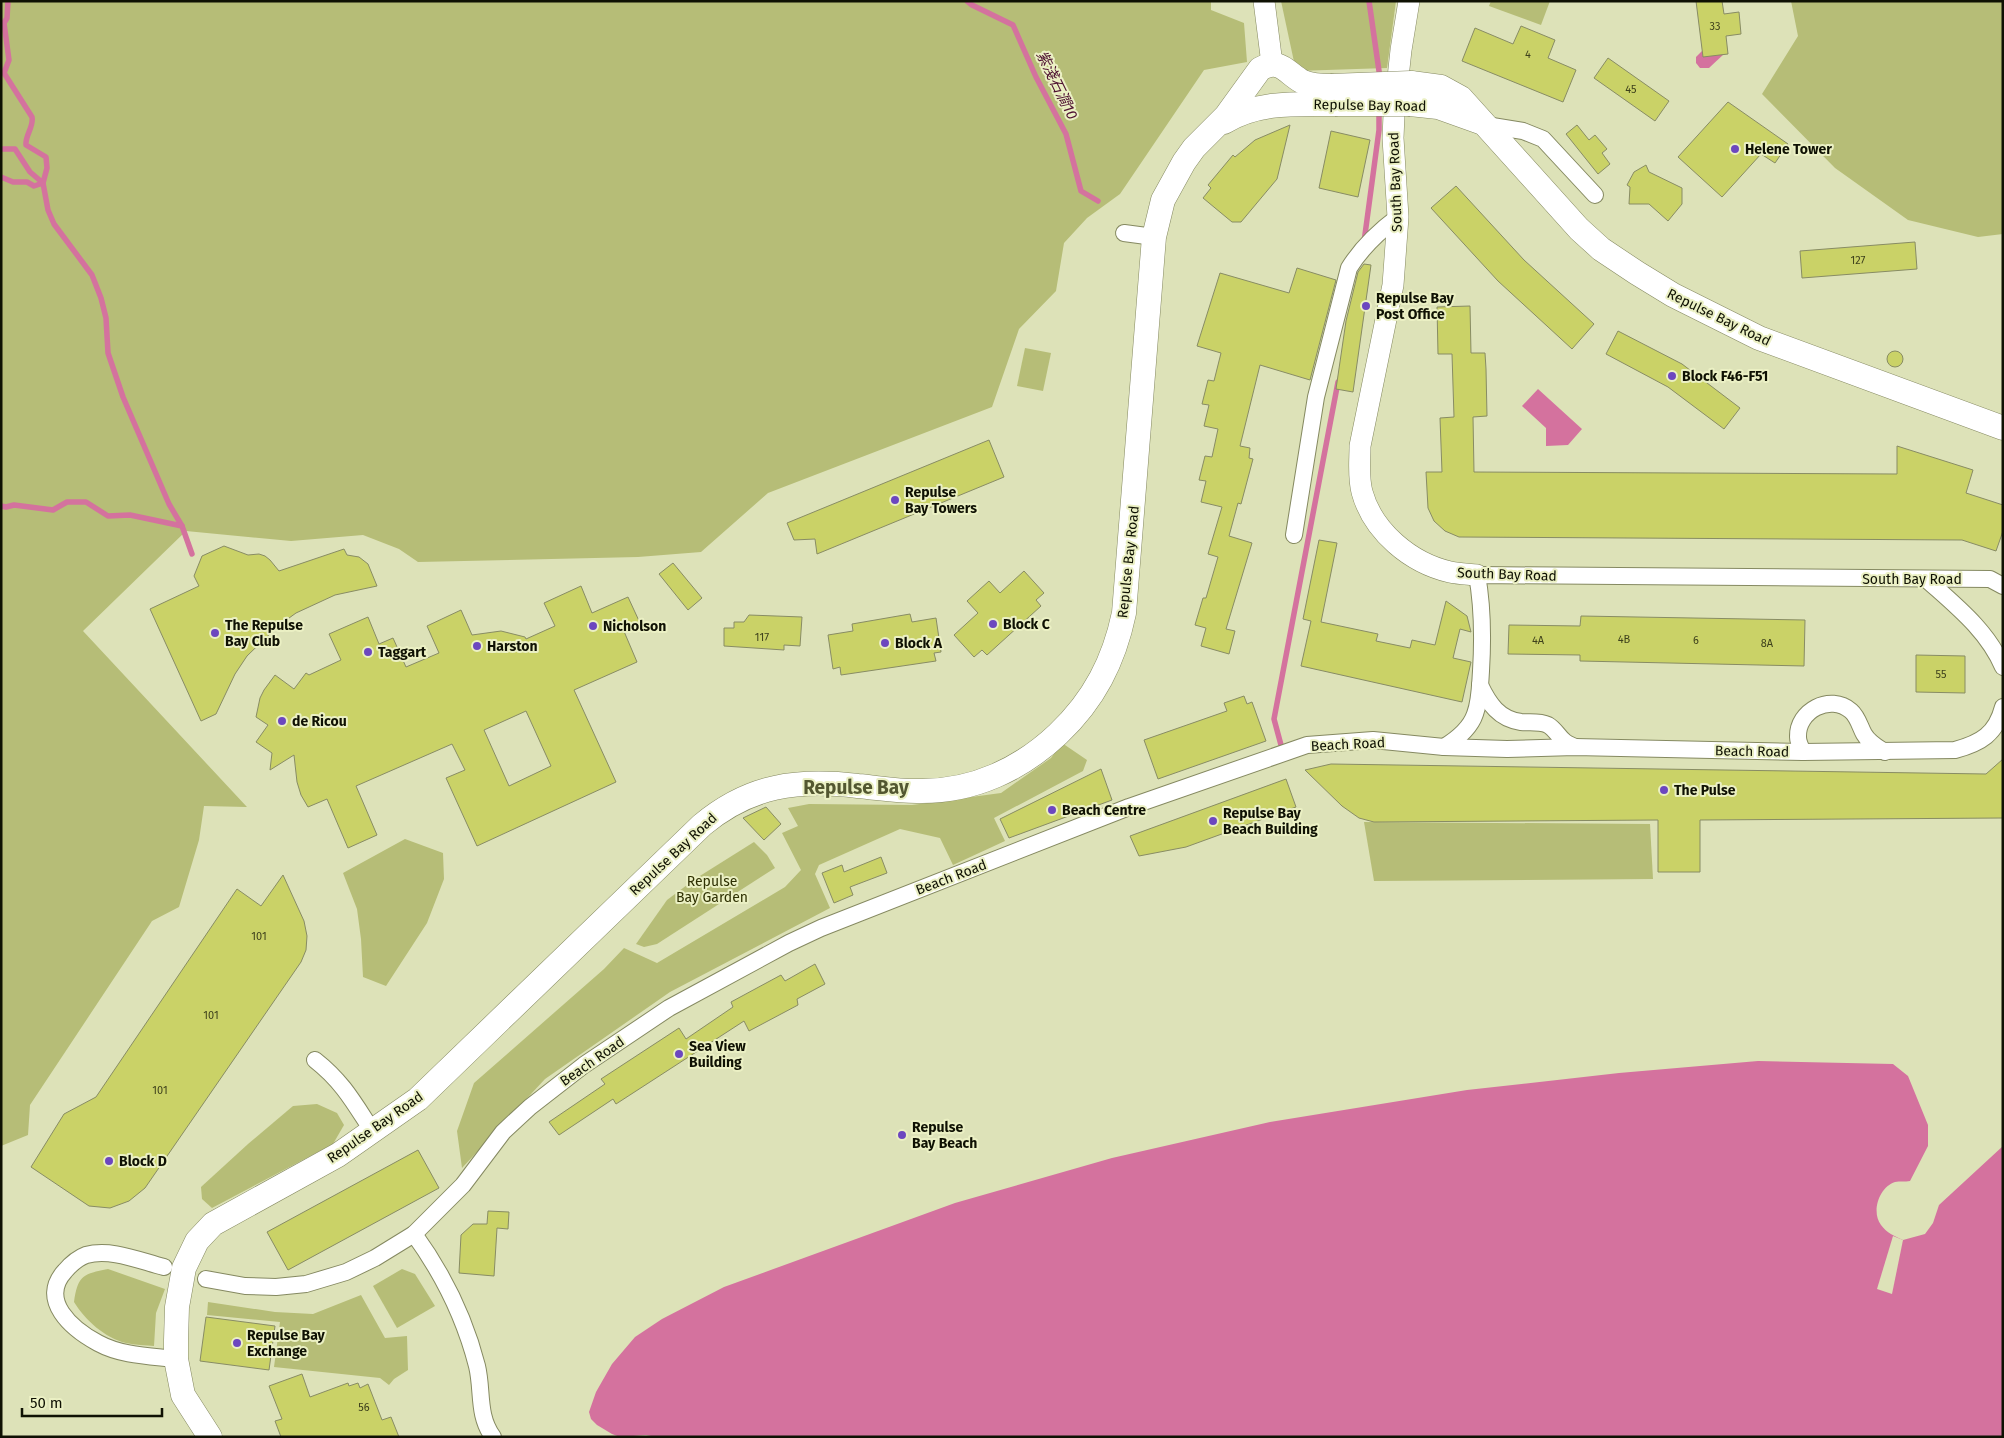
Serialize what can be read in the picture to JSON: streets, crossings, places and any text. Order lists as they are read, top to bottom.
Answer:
{
  "streets": {
    "main road": ["Repulse Bay Road"],
    "street": ["South Bay Road", "Beach Road"]
  },
  "districts": ["Repulse Bay"],
  "water": ["紫淺石澗10"],
  "parks": ["Repulse Bay Garden"],
  "places": [
    "Helene Tower",
    "Repulse Bay Post Office",
    "Block F46-F51",
    "Repulse Bay Towers",
    "Block C",
    "Nicholson",
    "The Repulse Bay Club",
    "Block A",
    "Harston",
    "Taggart",
    "de Ricou",
    "The Pulse",
    "Beach Centre",
    "Repulse Bay Beach Building",
    "Sea View Building",
    "Repulse Bay Beach",
    "Block D",
    "Repulse Bay Exchange"
  ],
  "house_numbers": [
    "33",
    "4",
    "45",
    "127",
    "117",
    "4B",
    "4A",
    "6",
    "8A",
    "55",
    "101",
    "101",
    "101",
    "56"
  ],
  "scale_bar": "50 m"
}
